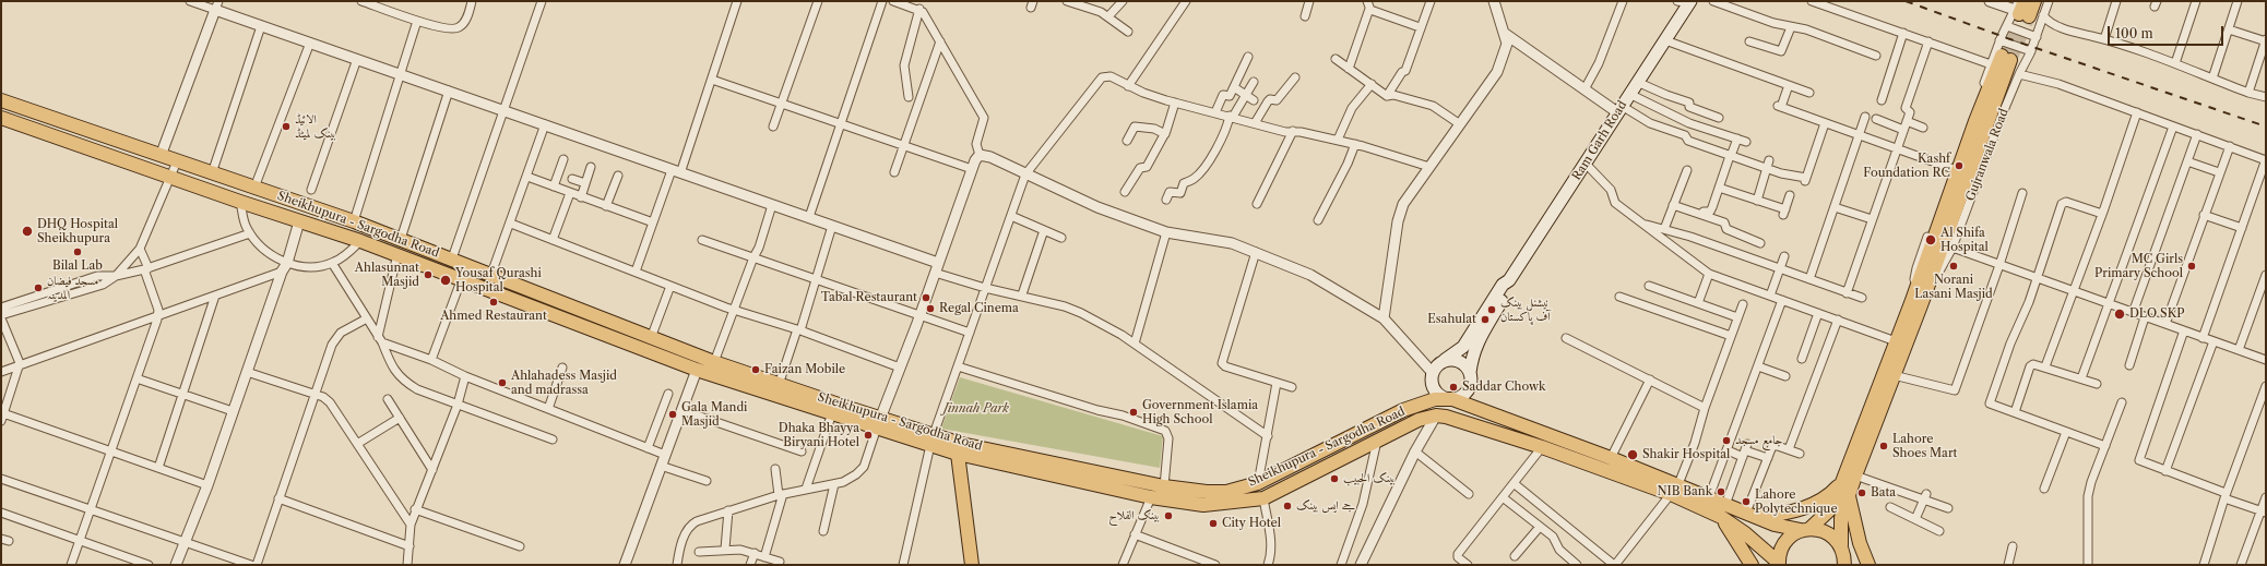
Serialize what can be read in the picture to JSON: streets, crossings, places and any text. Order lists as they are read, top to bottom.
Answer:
{
  "streets": {
    "main road": ["Ram Garh Road", "Gujranwala Road", "Sheikhupura - Sargodha Road"]
  },
  "crossings": [
    ["Ram Garh Road", "Sheikhupura - Sargodha Road"],
    ["Gujranwala Road", "Sheikhupura - Sargodha Road"]
  ],
  "parks": ["Jinnah Park"],
  "places": [
    "الائیڈ بینک لمیٹڈ",
    "Kashf Foundation RC",
    "DHQ Hospital Sheikhupura",
    "Al Shifa Hospital",
    "Bilal Lab",
    "Norani Lasani Masjid",
    "MC Girls Primary School",
    "Ahlasunnat Masjid",
    "Yousaf Qurashi Hospital",
    "مسجد فیضان المدینہ",
    "Tabal Restaurant",
    "Ahmed Restaurant",
    "Regal Cinema",
    "نیشنل بینک آف پاکستان",
    "DLO SKP",
    "Esahulat",
    "Faizan Mobile",
    "Ahlahadess Masjid and madrassa",
    "Saddar Chowk",
    "Government Islamia High School",
    "Gala Mandi Masjid",
    "Dhaka Bhayya Biryani Hotel",
    "جامع مسجد",
    "Lahore Shoes Mart",
    "Shakir Hospital",
    "بينک الحبيب",
    "NIB Bank",
    "Bata",
    "Lahore Polytechnique",
    "جے ایس بینک",
    "بینک الفلاح",
    "City Hotel"
  ],
  "scale_bar": "100 m"
}
